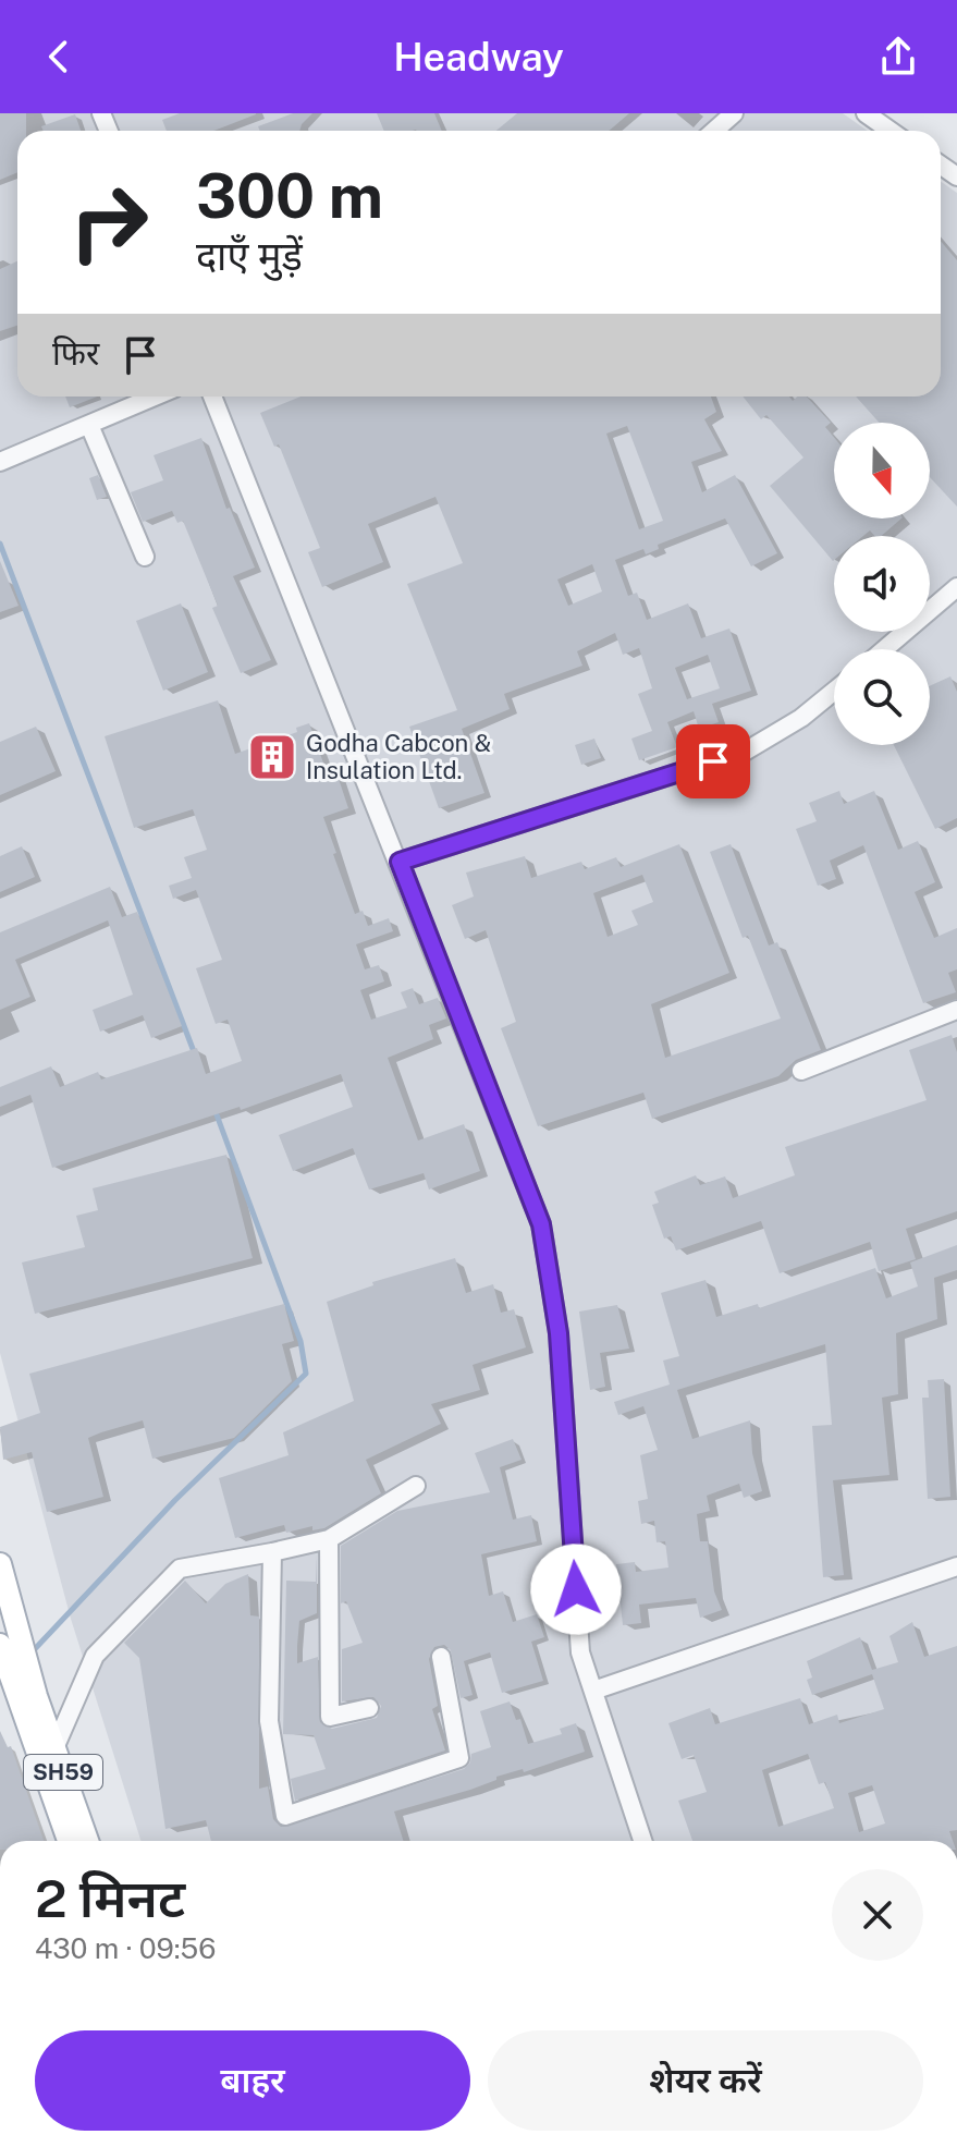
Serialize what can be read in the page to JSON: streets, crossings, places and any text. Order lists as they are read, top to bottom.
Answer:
{
  "streets": {
    "main road": ["SH59"]
  },
  "places": {
    "building": ["Godha Cabcon & Insulation Ltd."]
  },
  "north": "bottom",
  "page": {
    "header": "Headway",
    "turn": ["300 m", "दाएँ मुड़ें"],
    "then": "फिर",
    "heading": ["2 मिनट", "430 m · 09:56"],
    "buttons": ["बाहर", "शेयर करें"]
  }
}
